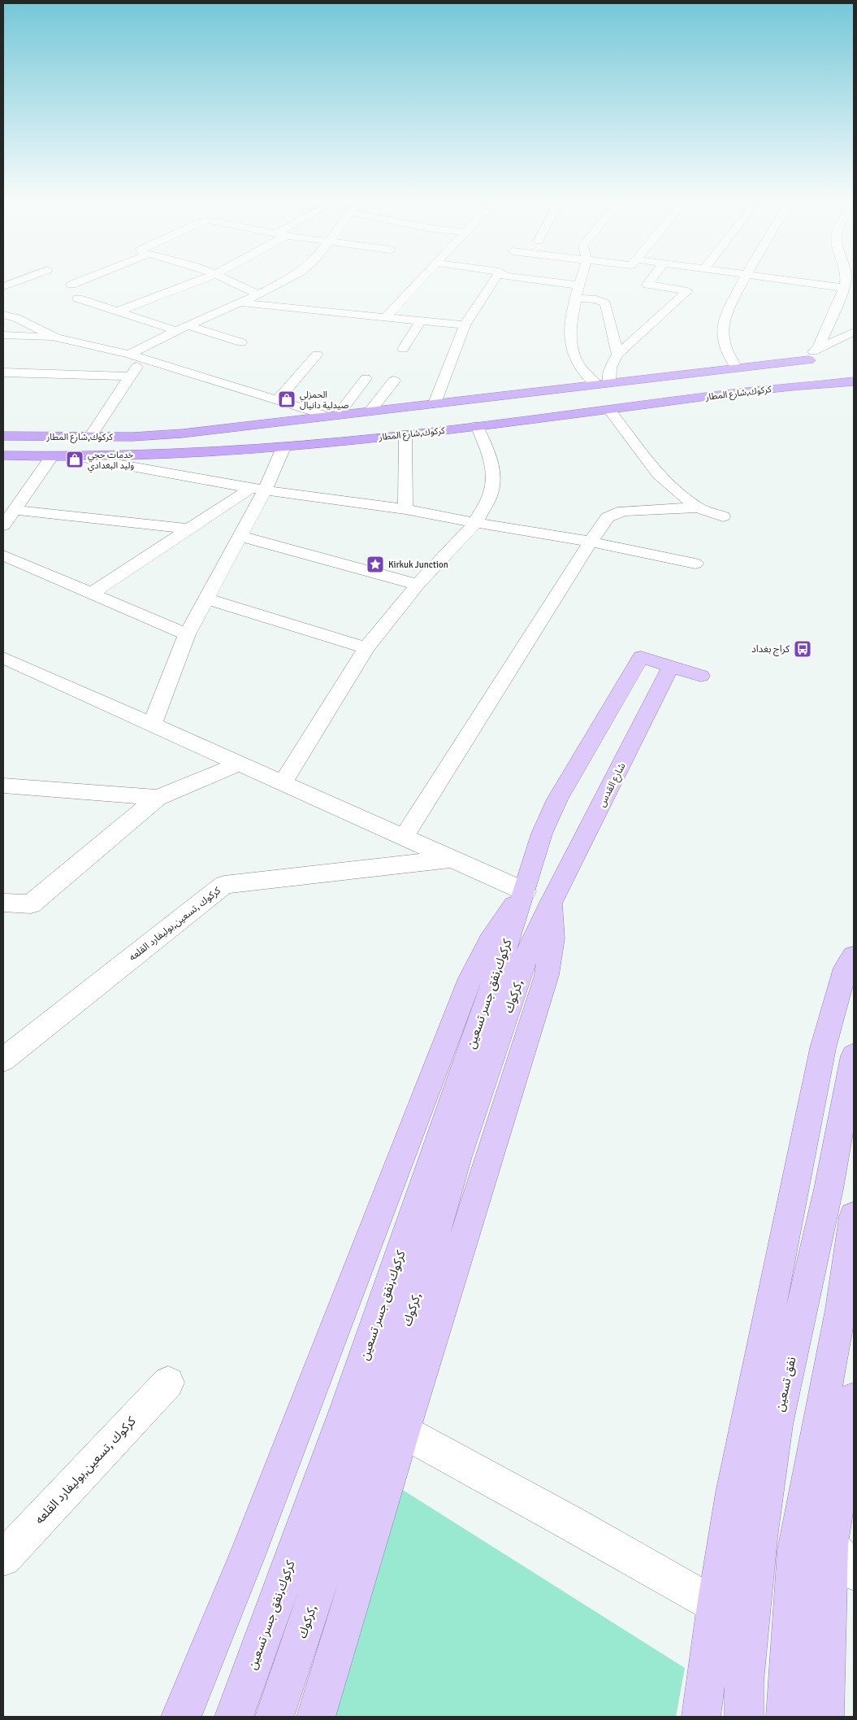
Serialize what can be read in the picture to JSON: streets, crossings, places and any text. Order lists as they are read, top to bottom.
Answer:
{
  "streets": {
    "highway": ["كركوك,شارع المطار"],
    "main road": [
      "شارع القدس",
      "كركوك,نفق جسر تسعين",
      "كركوك,",
      "نفق تسعين"
    ],
    "street": ["كركوك ,تسعين,بوليفارد القلعه"]
  },
  "crossings": [
    ["شارع القدس", "كركوك,نفق جسر تسعين"],
    ["شارع القدس", "كركوك,"],
    ["كركوك,نفق جسر تسعين", "كركوك,"]
  ],
  "places": {
    "shop": ["الحمزلي صيدلية دانيال", "خدمات حجي وليد البغدادي"],
    "place": ["Kirkuk Junction"],
    "bus stop": ["كراج بغداد"]
  }
}
